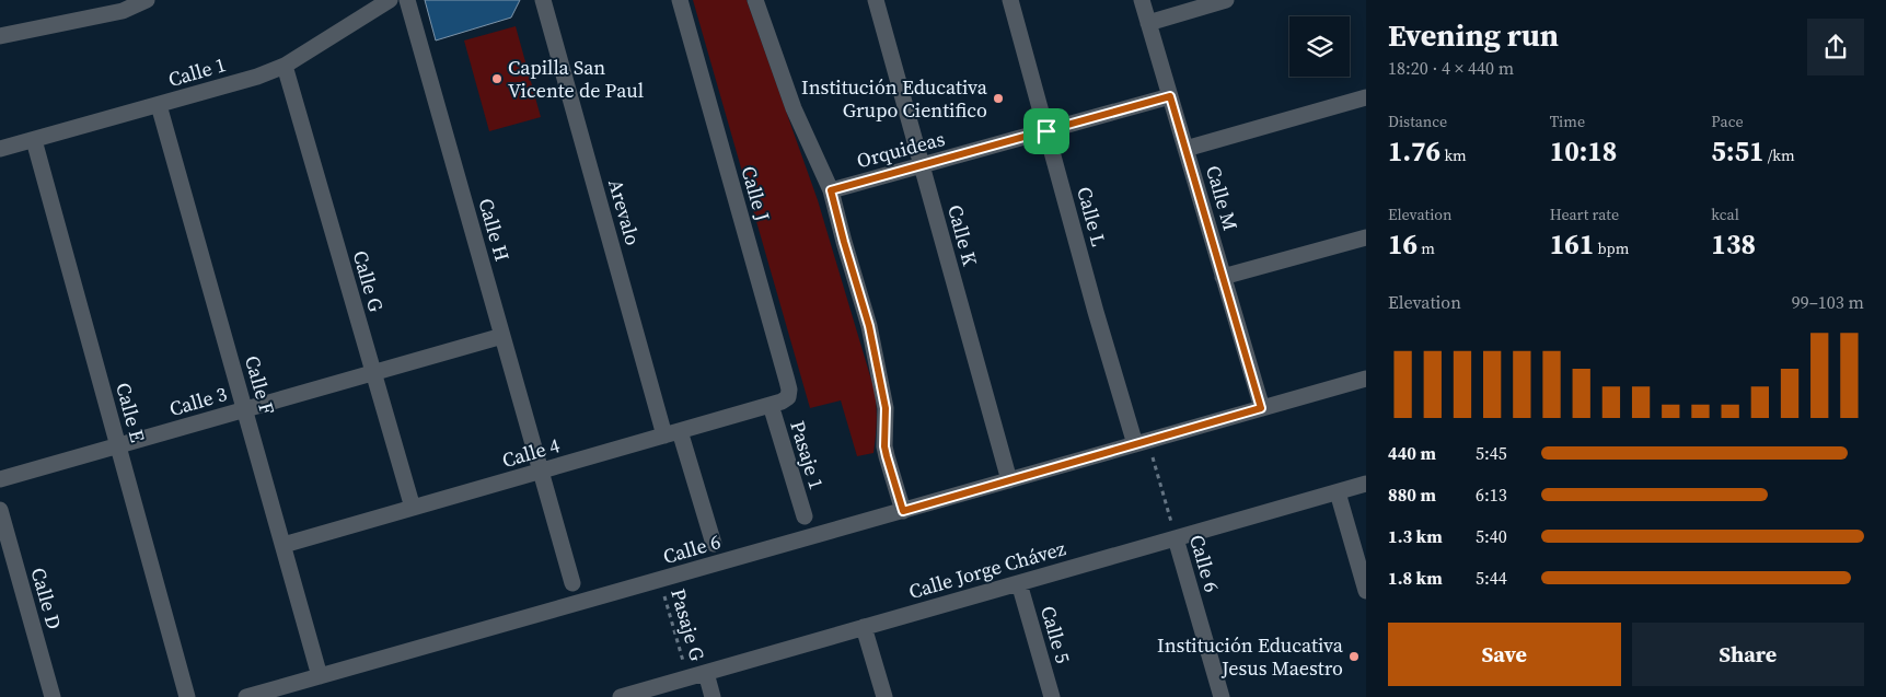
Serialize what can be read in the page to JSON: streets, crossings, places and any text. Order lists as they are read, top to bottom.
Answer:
{
  "streets": {
    "street": [
      "Calle 1",
      "Orquideas",
      "Calle J",
      "Calle M",
      "Arevalo",
      "Calle L",
      "Calle H",
      "Calle K",
      "Calle G",
      "Calle F",
      "Calle 3",
      "Calle E",
      "Calle 4",
      "Pasaje 1",
      "Calle 6",
      "Calle Jorge Chávez",
      "Calle D",
      "Calle 5"
    ],
    "path": ["Pasaje G"]
  },
  "crossings": [
    ["Calle 1", "Calle G"],
    ["Calle 1", "Calle F"],
    ["Calle 1", "Calle E"],
    ["Orquideas", "Calle M"],
    ["Orquideas", "Calle L"],
    ["Orquideas", "Calle K"],
    ["Calle J", "Calle 4"],
    ["Calle M", "Calle 6"],
    ["Arevalo", "Calle 4"],
    ["Calle L", "Calle 6"],
    ["Calle H", "Calle 3"],
    ["Calle H", "Calle 4"],
    ["Calle K", "Calle 6"],
    ["Calle G", "Calle 3"],
    ["Calle G", "Calle 4"],
    ["Calle F", "Calle 3"],
    ["Calle F", "Calle 4"],
    ["Calle F", "Calle 6"],
    ["Calle 3", "Calle E"],
    ["Calle 4", "Pasaje 1"],
    ["Calle 6", "Calle Jorge Chávez"],
    ["Calle 6", "Pasaje G"],
    ["Calle Jorge Chávez", "Pasaje G"],
    ["Calle Jorge Chávez", "Calle 5"]
  ],
  "places": ["Capilla San Vicente de Paul", "Institución Educativa Grupo Cientifico", "Institución Educativa Jesus Maestro"],
  "page": {
    "heading": ["Evening run", "18:20 · 4 × 440 m"],
    "stats": [
      ["Distance", "1.76 km"],
      ["Time", "10:18"],
      ["Pace", "5:51 /km"],
      ["Elevation", "16 m"],
      ["Heart rate", "161 bpm"],
      ["kcal", "138"]
    ],
    "chart": ["Elevation", "99–103 m"],
    "list": [
      {
        "name": "440 m",
        "note": "5:45"
      },
      {
        "name": "880 m",
        "note": "6:13"
      },
      {
        "name": "1.3 km",
        "note": "5:40"
      },
      {
        "name": "1.8 km",
        "note": "5:44"
      }
    ],
    "buttons": ["Save", "Share"]
  }
}
